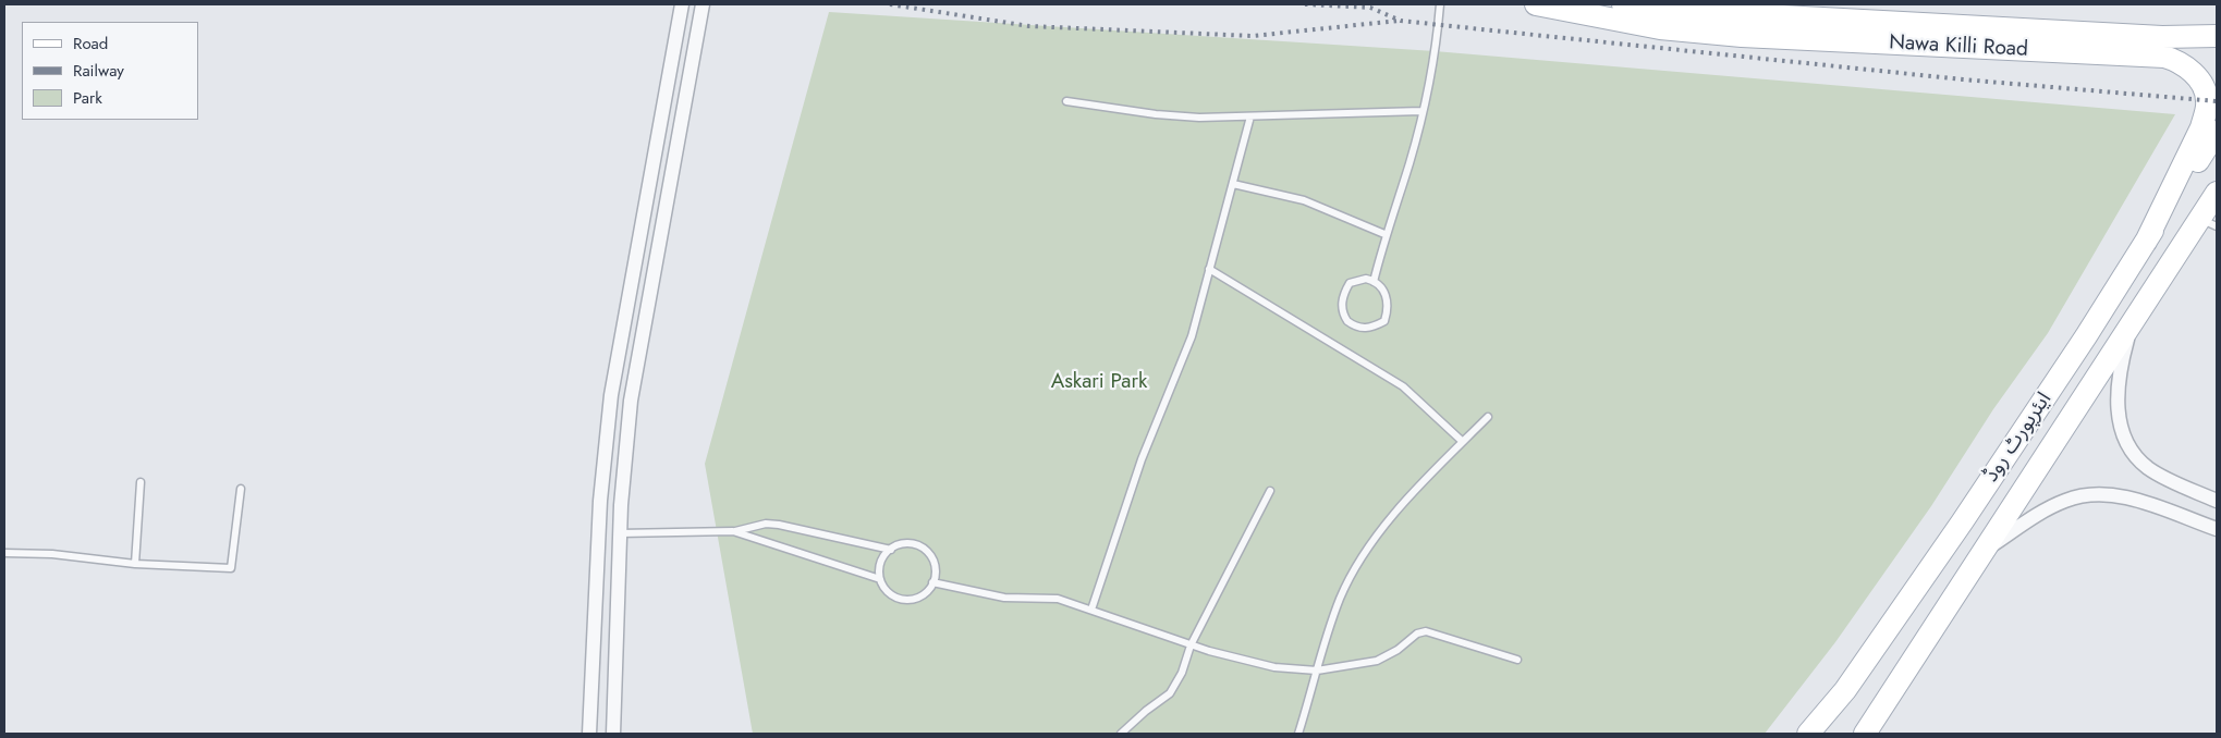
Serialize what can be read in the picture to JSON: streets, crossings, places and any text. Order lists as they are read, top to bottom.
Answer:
{
  "streets": {
    "main road": ["Nawa Killi Road", "ایئرپورٹ روڈ"]
  },
  "crossings": [
    ["Nawa Killi Road", "ایئرپورٹ روڈ"]
  ],
  "parks": ["Askari Park"],
  "legend": ["Road", "Railway", "Park"]
}
